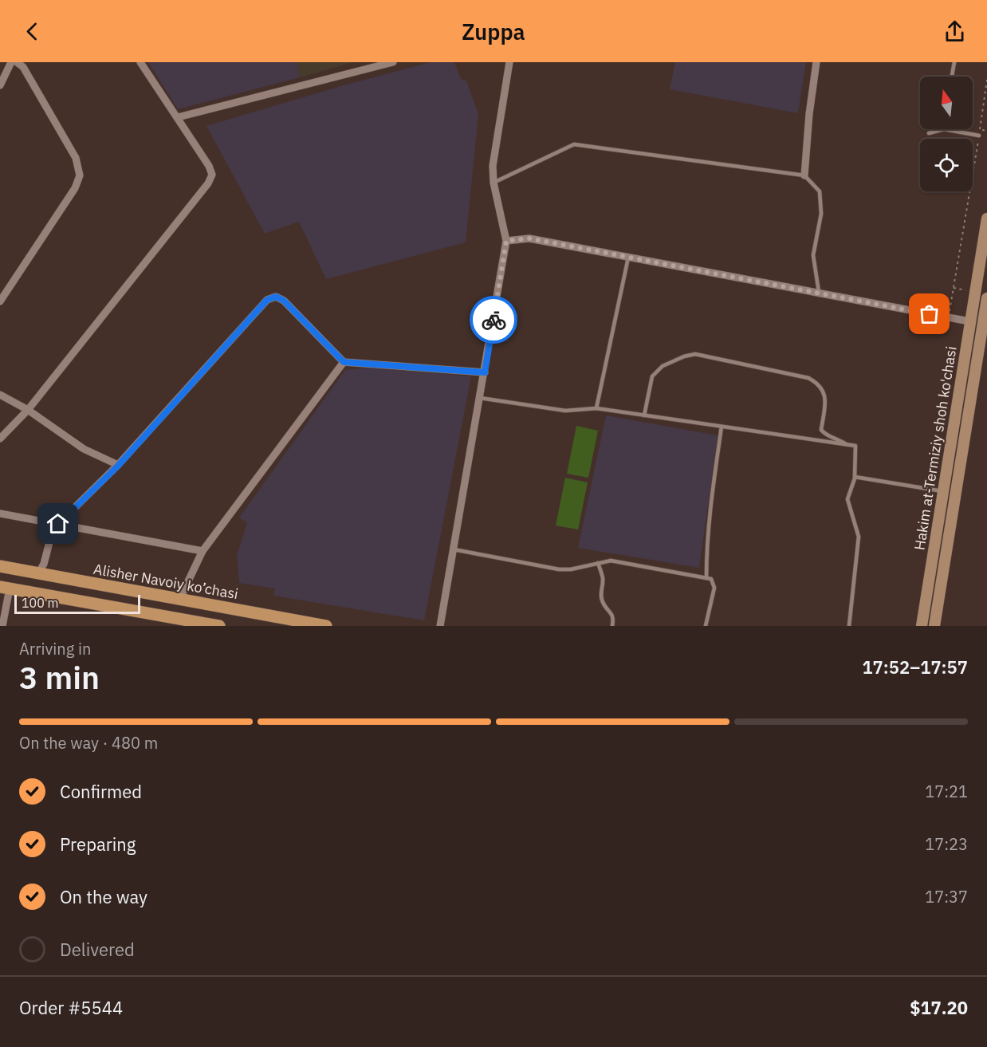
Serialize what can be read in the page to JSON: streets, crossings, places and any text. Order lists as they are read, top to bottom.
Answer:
{
  "streets": {
    "main road": ["Hakim at-Termiziy shoh ko'chasi", "Alisher Navoiy ko’chasi"]
  },
  "scale_bar": "100 m",
  "north": "top",
  "page": {
    "header": "Zuppa",
    "scale": "100 m",
    "heading": ["3 min", "Arriving in", "17:52–17:57"],
    "panel": ["Order #5544", "$17.20"],
    "bar": "On the way · 480 m",
    "list": [
      ["Confirmed", "17:21"],
      ["Preparing", "17:23"],
      ["On the way", "17:37"],
      "Delivered"
    ]
  }
}
